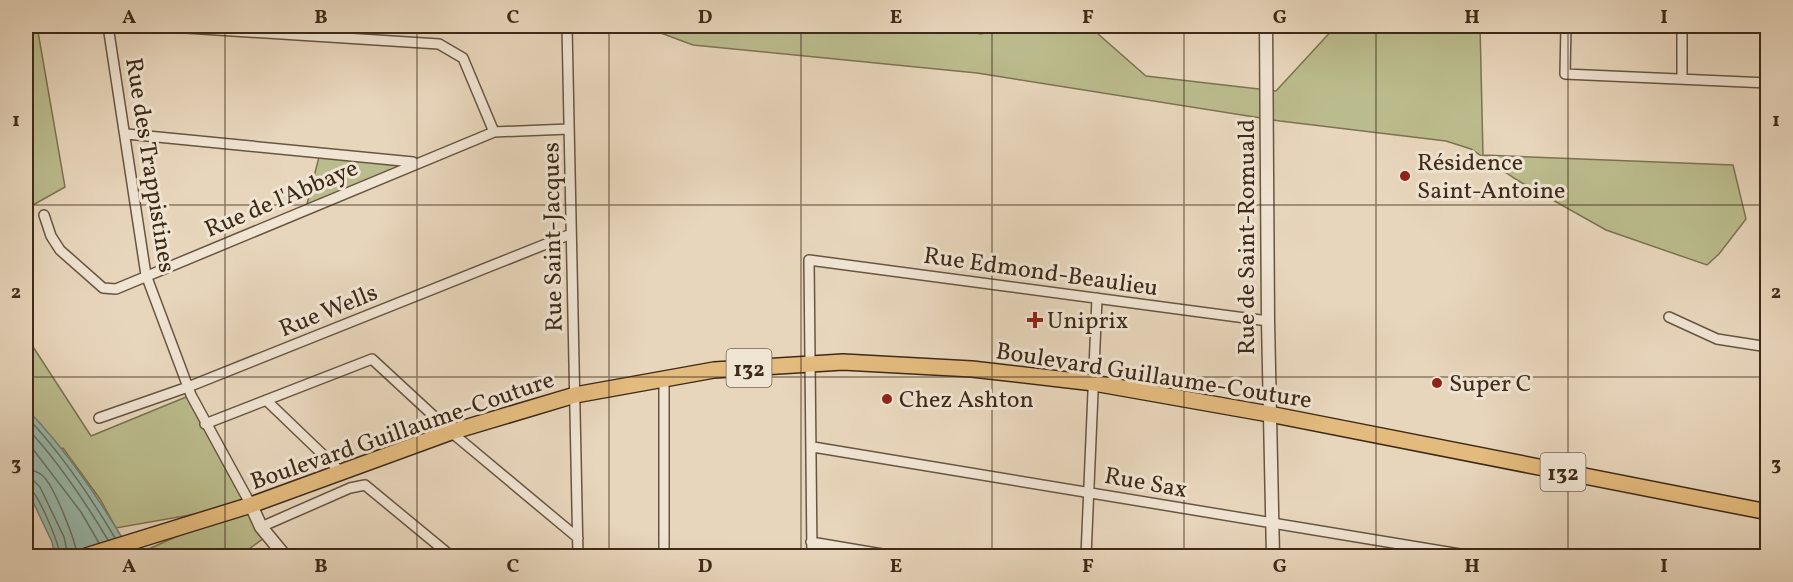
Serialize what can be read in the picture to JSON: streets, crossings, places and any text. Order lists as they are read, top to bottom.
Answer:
{
  "streets": {
    "main road": ["132", "Boulevard Guillaume-Couture"],
    "street": [
      "Rue des Trappistines",
      "Rue de l'Abbaye",
      "Rue Saint-Jacques",
      "Rue de Saint-Romuald",
      "Rue Edmond-Beaulieu",
      "Rue Wells",
      "Rue Sax"
    ]
  },
  "crossings": [
    ["Rue des Trappistines", "Rue de l'Abbaye"],
    ["Rue des Trappistines", "Rue Wells"],
    ["Rue des Trappistines", "Boulevard Guillaume-Couture"],
    ["Rue de l'Abbaye", "Rue Saint-Jacques"],
    ["Rue Saint-Jacques", "Rue Wells"],
    ["Rue Saint-Jacques", "Boulevard Guillaume-Couture"],
    ["Rue de Saint-Romuald", "Rue Edmond-Beaulieu"],
    ["Rue de Saint-Romuald", "Boulevard Guillaume-Couture"],
    ["Rue de Saint-Romuald", "Rue Sax"],
    ["Rue Edmond-Beaulieu", "Boulevard Guillaume-Couture"]
  ],
  "places": {
    "other": ["Résidence Saint-Antoine", "Super C", "Chez Ashton"],
    "health": ["Uniprix"]
  },
  "grid": {
    "columns": [
      "A",
      "B",
      "C",
      "D",
      "E",
      "F",
      "G",
      "H",
      "I"
    ],
    "rows": ["1", "2", "3"]
  }
}
